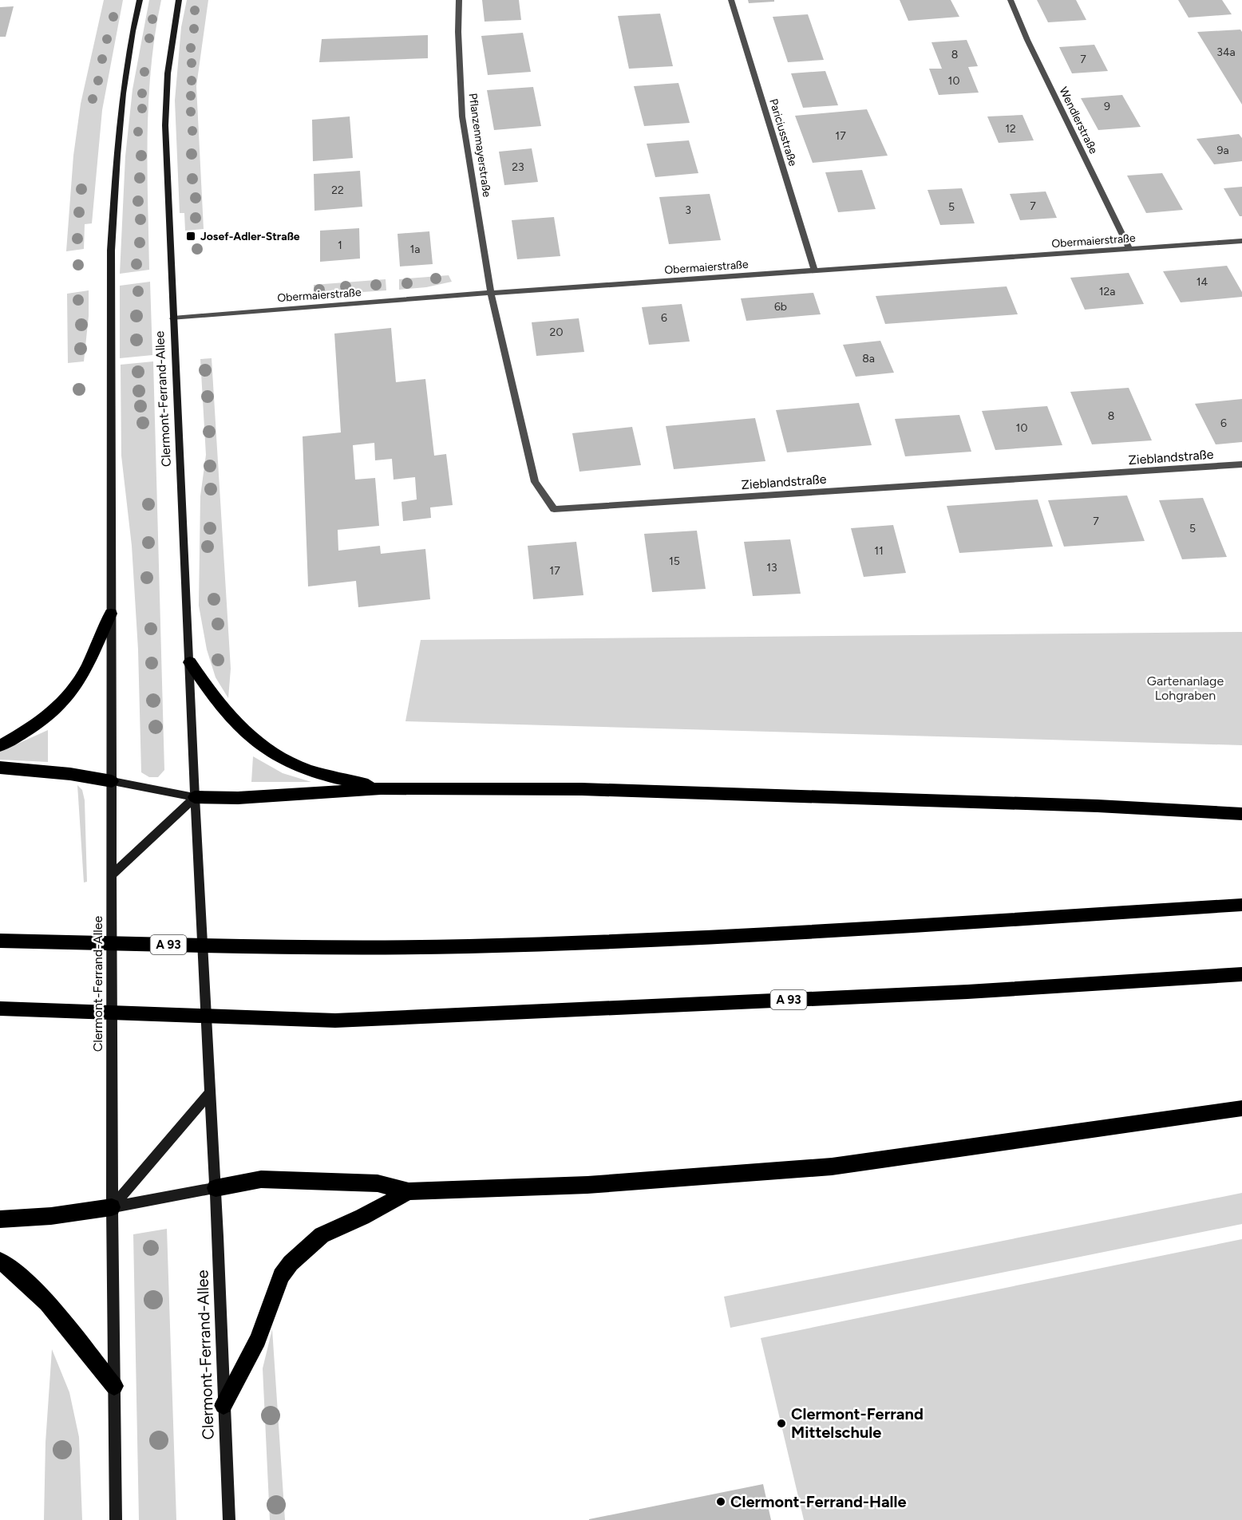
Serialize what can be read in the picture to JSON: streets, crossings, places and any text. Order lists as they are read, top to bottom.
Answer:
{
  "streets": {
    "highway": ["A 93"],
    "street": [
      "Wendlerstraße",
      "Pariciusstraße",
      "Pflanzenmayerstraße",
      "Obermaierstraße",
      "Clermont-Ferrand-Allee",
      "Zieblandstraße"
    ]
  },
  "crossings": [
    ["Wendlerstraße", "Obermaierstraße"],
    ["Pariciusstraße", "Obermaierstraße"],
    ["Pflanzenmayerstraße", "Obermaierstraße"],
    ["Pflanzenmayerstraße", "Zieblandstraße"],
    ["Obermaierstraße", "Clermont-Ferrand-Allee"],
    ["Obermaierstraße", "Zieblandstraße"]
  ],
  "parks": ["Gartenanlage Lohgraben"],
  "places": {
    "transit": ["Josef-Adler-Straße"],
    "other": ["Clermont-Ferrand Mittelschule", "Clermont-Ferrand-Halle"]
  },
  "house_numbers": [
    "34a",
    "8",
    "7",
    "10",
    "9",
    "12",
    "17",
    "9a",
    "23",
    "22",
    "7",
    "5",
    "3",
    "1",
    "1a",
    "14",
    "12a",
    "6b",
    "6",
    "20",
    "8a",
    "8",
    "6",
    "10",
    "7",
    "5",
    "11",
    "15",
    "13",
    "17"
  ]
}
